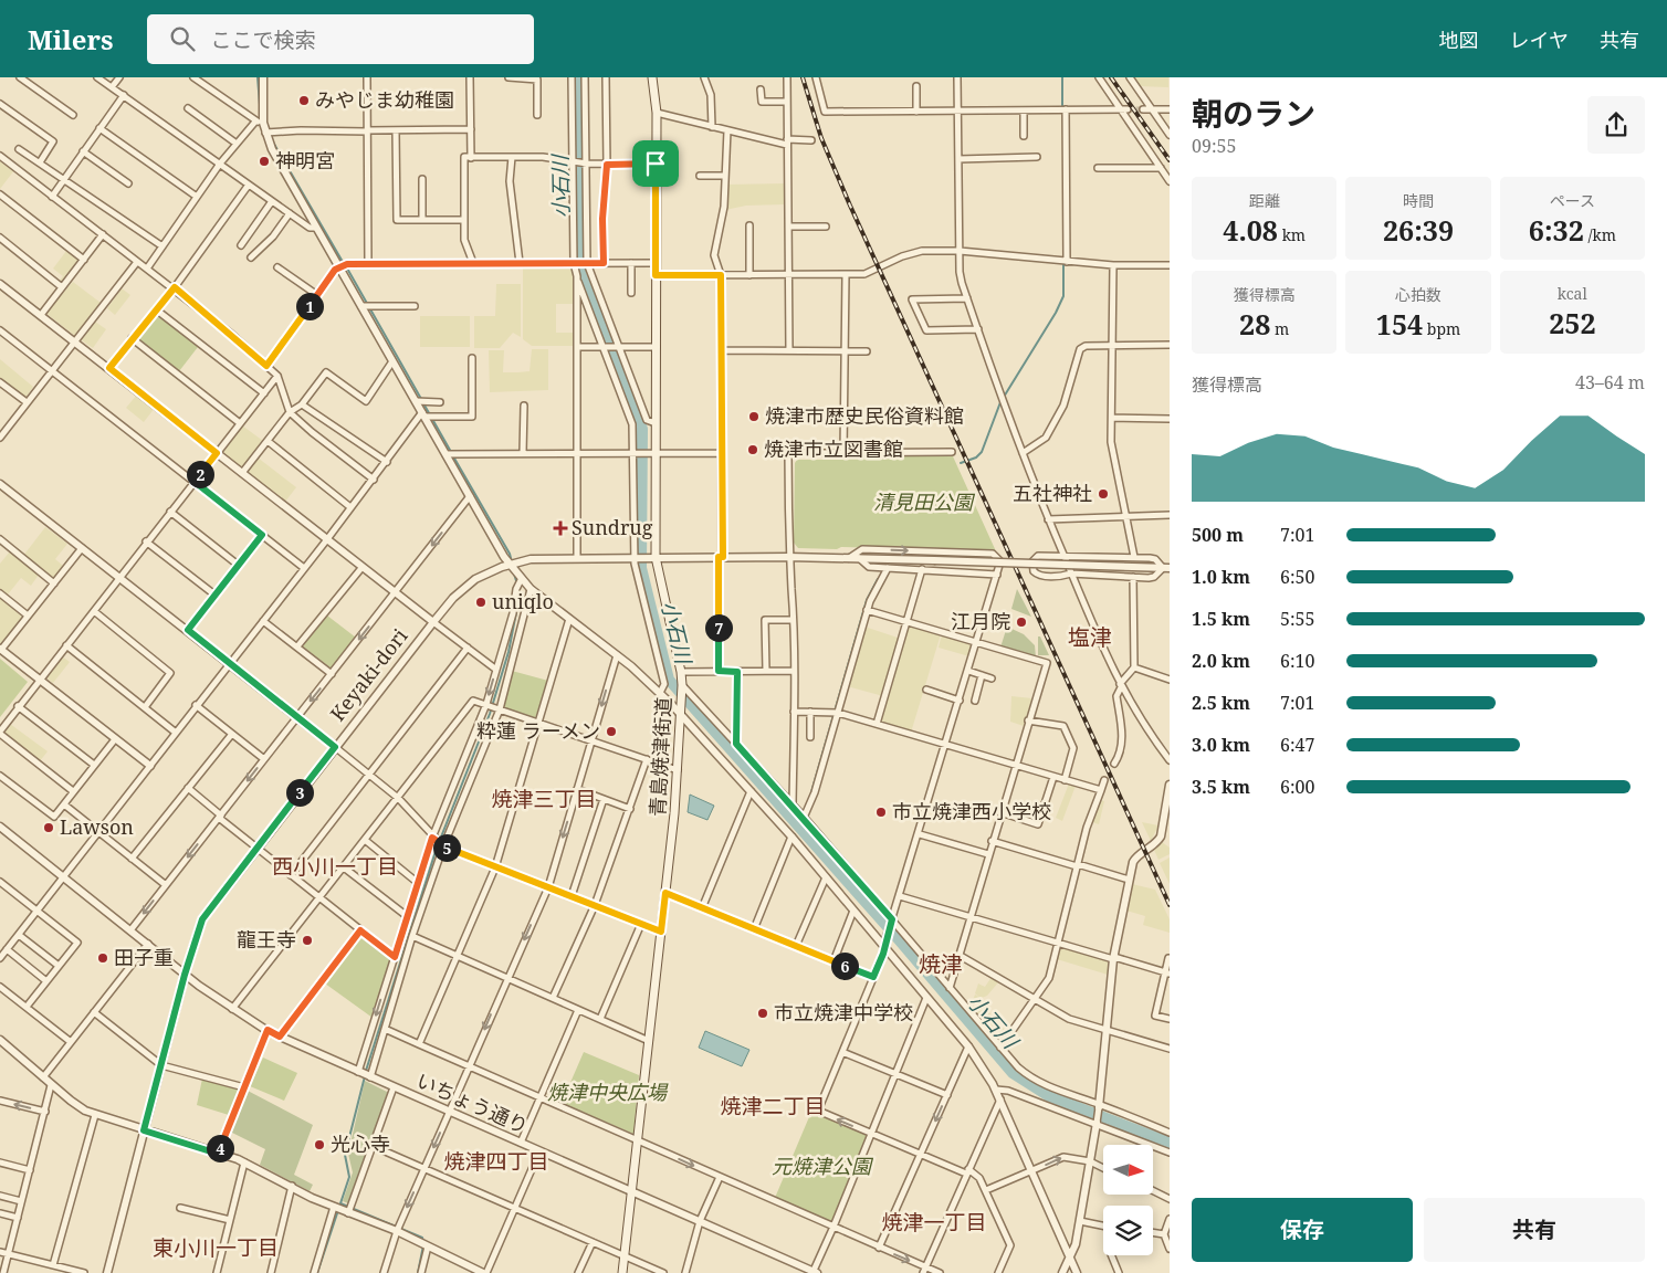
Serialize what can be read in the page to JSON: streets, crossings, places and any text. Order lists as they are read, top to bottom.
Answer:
{
  "streets": {
    "main road": ["青島焼津街道"],
    "street": ["Keyaki-dori", "いちょう通り"]
  },
  "crossings": [
    ["Keyaki-dori", "青島焼津街道"],
    ["Keyaki-dori", "いちょう通り"],
    ["青島焼津街道", "いちょう通り"]
  ],
  "districts": [
    "塩津",
    "焼津三丁目",
    "西小川一丁目",
    "焼津",
    "焼津二丁目",
    "焼津四丁目",
    "焼津一丁目",
    "東小川一丁目"
  ],
  "water": ["小石川"],
  "parks": ["清見田公園", "焼津中央広場", "元焼津公園"],
  "places": {
    "other": [
      "みやじま幼稚園",
      "神明宮",
      "焼津市歴史民俗資料館",
      "焼津市立図書館",
      "五社神社",
      "uniqlo",
      "江月院",
      "粋蓮 ラーメン",
      "市立焼津西小学校",
      "Lawson",
      "龍王寺",
      "田子重",
      "市立焼津中学校",
      "光心寺"
    ],
    "health": ["Sundrug"]
  },
  "north": "right",
  "page": {
    "header": "Milers",
    "search": "ここで検索",
    "nav": ["地図", "レイヤ", "共有"],
    "heading": ["朝のラン", "09:55"],
    "stats": [
      ["距離", "4.08 km"],
      ["時間", "26:39"],
      ["ペース", "6:32 /km"],
      ["獲得標高", "28 m"],
      ["心拍数", "154 bpm"],
      ["kcal", "252"]
    ],
    "pins": [
      "1",
      "2",
      "7",
      "3",
      "5",
      "6",
      "4"
    ],
    "chart": ["獲得標高", "43–64 m"],
    "list": [
      {
        "name": "500 m",
        "note": "7:01"
      },
      {
        "name": "1.0 km",
        "note": "6:50"
      },
      {
        "name": "1.5 km",
        "note": "5:55"
      },
      {
        "name": "2.0 km",
        "note": "6:10"
      },
      {
        "name": "2.5 km",
        "note": "7:01"
      },
      {
        "name": "3.0 km",
        "note": "6:47"
      },
      {
        "name": "3.5 km",
        "note": "6:00"
      }
    ],
    "buttons": ["保存", "共有"]
  }
}
